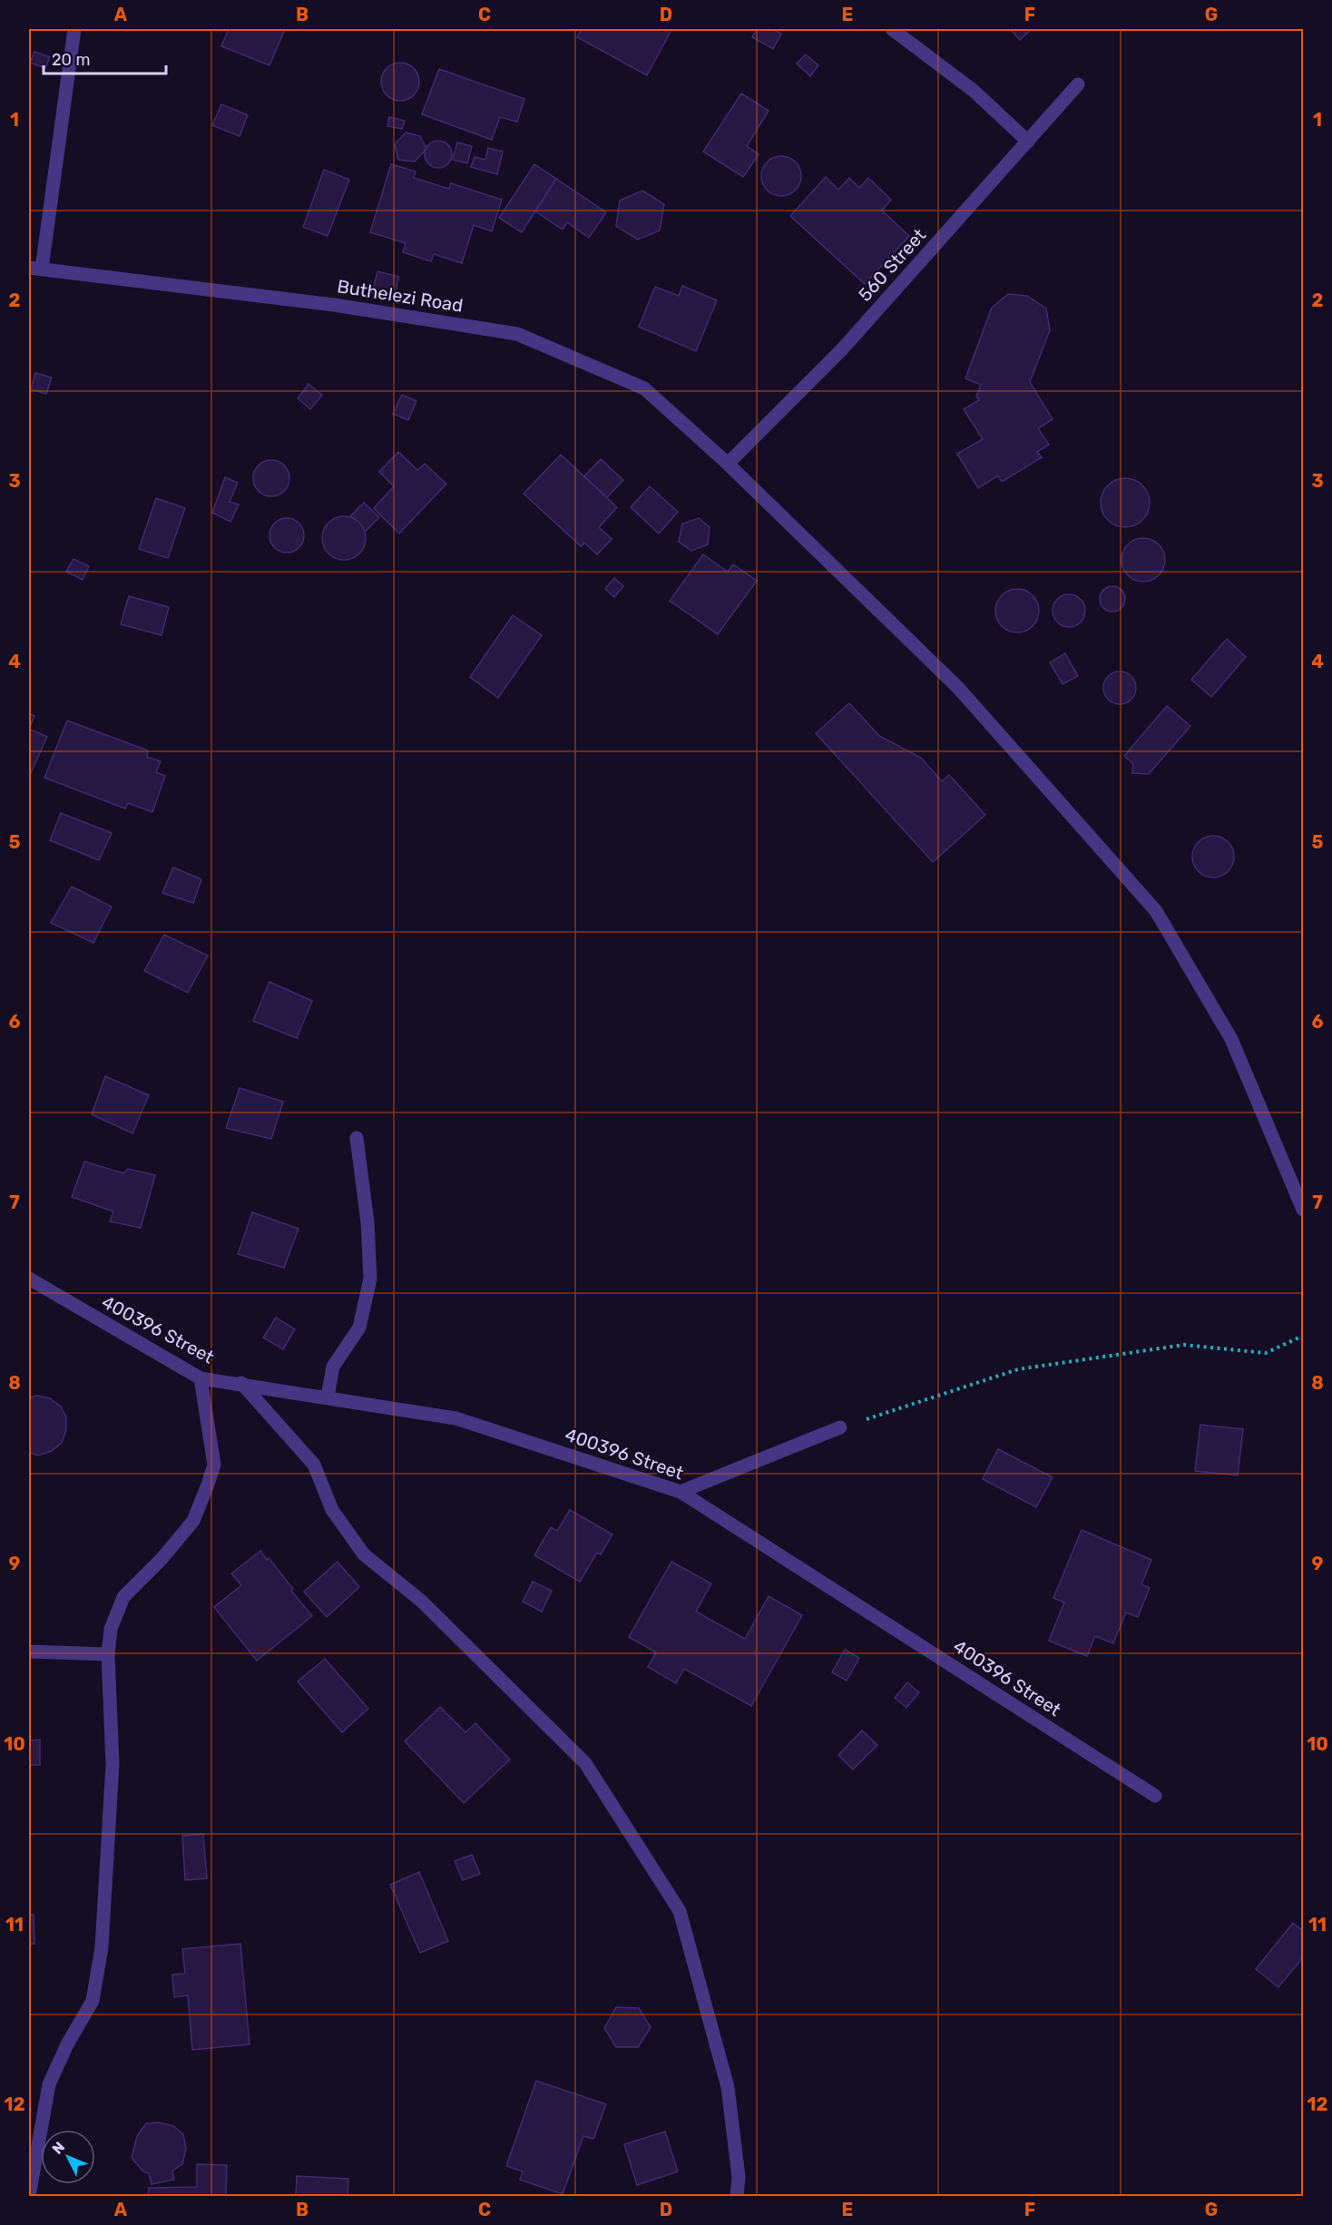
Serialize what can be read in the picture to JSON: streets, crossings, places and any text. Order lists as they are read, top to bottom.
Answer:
{
  "streets": {
    "street": ["560 Street", "Buthelezi Road", "400396 Street"]
  },
  "crossings": [
    ["560 Street", "Buthelezi Road"]
  ],
  "scale_bar": "20 m",
  "north": "top left",
  "grid": {
    "columns": [
      "A",
      "B",
      "C",
      "D",
      "E",
      "F",
      "G"
    ],
    "rows": [
      "1",
      "2",
      "3",
      "4",
      "5",
      "6",
      "7",
      "8",
      "9",
      "10",
      "11",
      "12"
    ]
  }
}
